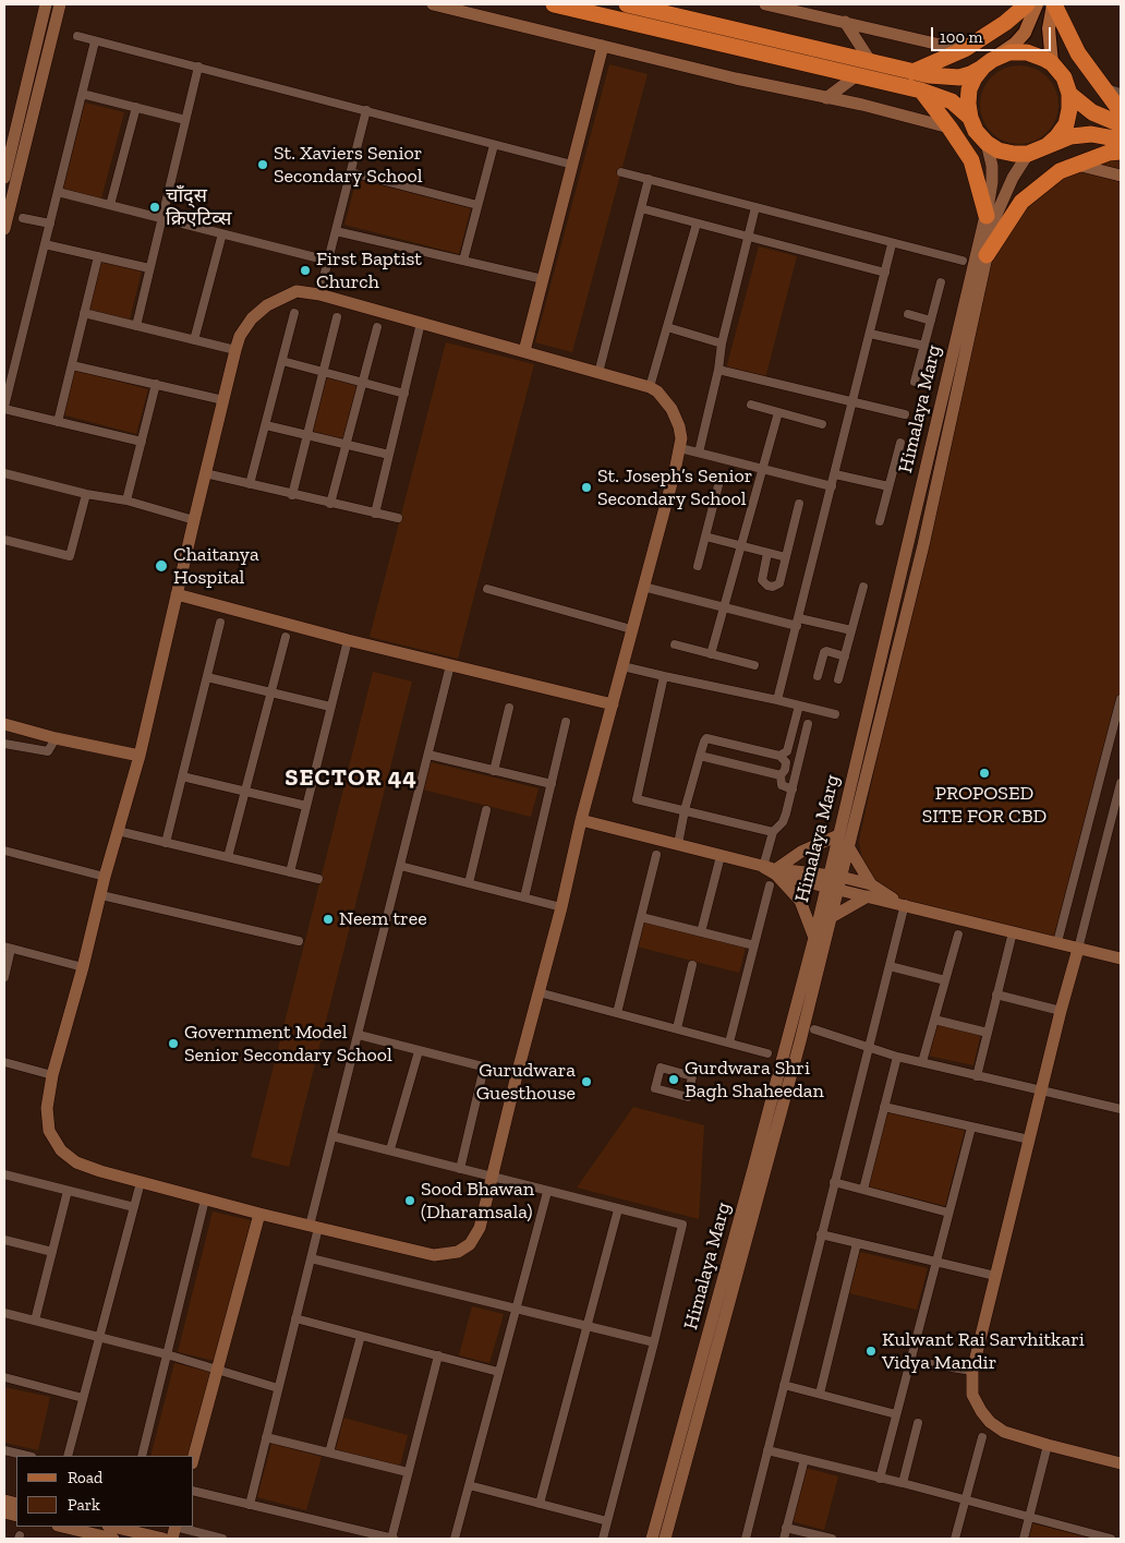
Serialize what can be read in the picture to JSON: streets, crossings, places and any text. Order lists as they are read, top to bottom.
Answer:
{
  "streets": {
    "street": ["Himalaya Marg"]
  },
  "districts": ["SECTOR 44"],
  "places": [
    "St. Xaviers Senior Secondary School",
    "चाँद्स क्रिएटिव्स",
    "First Baptist Church",
    "St. Joseph’s Senior Secondary School",
    "Chaitanya Hospital",
    "PROPOSED SITE FOR CBD",
    "Neem tree",
    "Government Model Senior Secondary School",
    "Gurdwara Shri Bagh Shaheedan",
    "Gurudwara Guesthouse",
    "Sood Bhawan (Dharamsala)",
    "Kulwant Rai Sarvhitkari Vidya Mandir"
  ],
  "legend": ["Road", "Park"],
  "scale_bar": "100 m"
}
